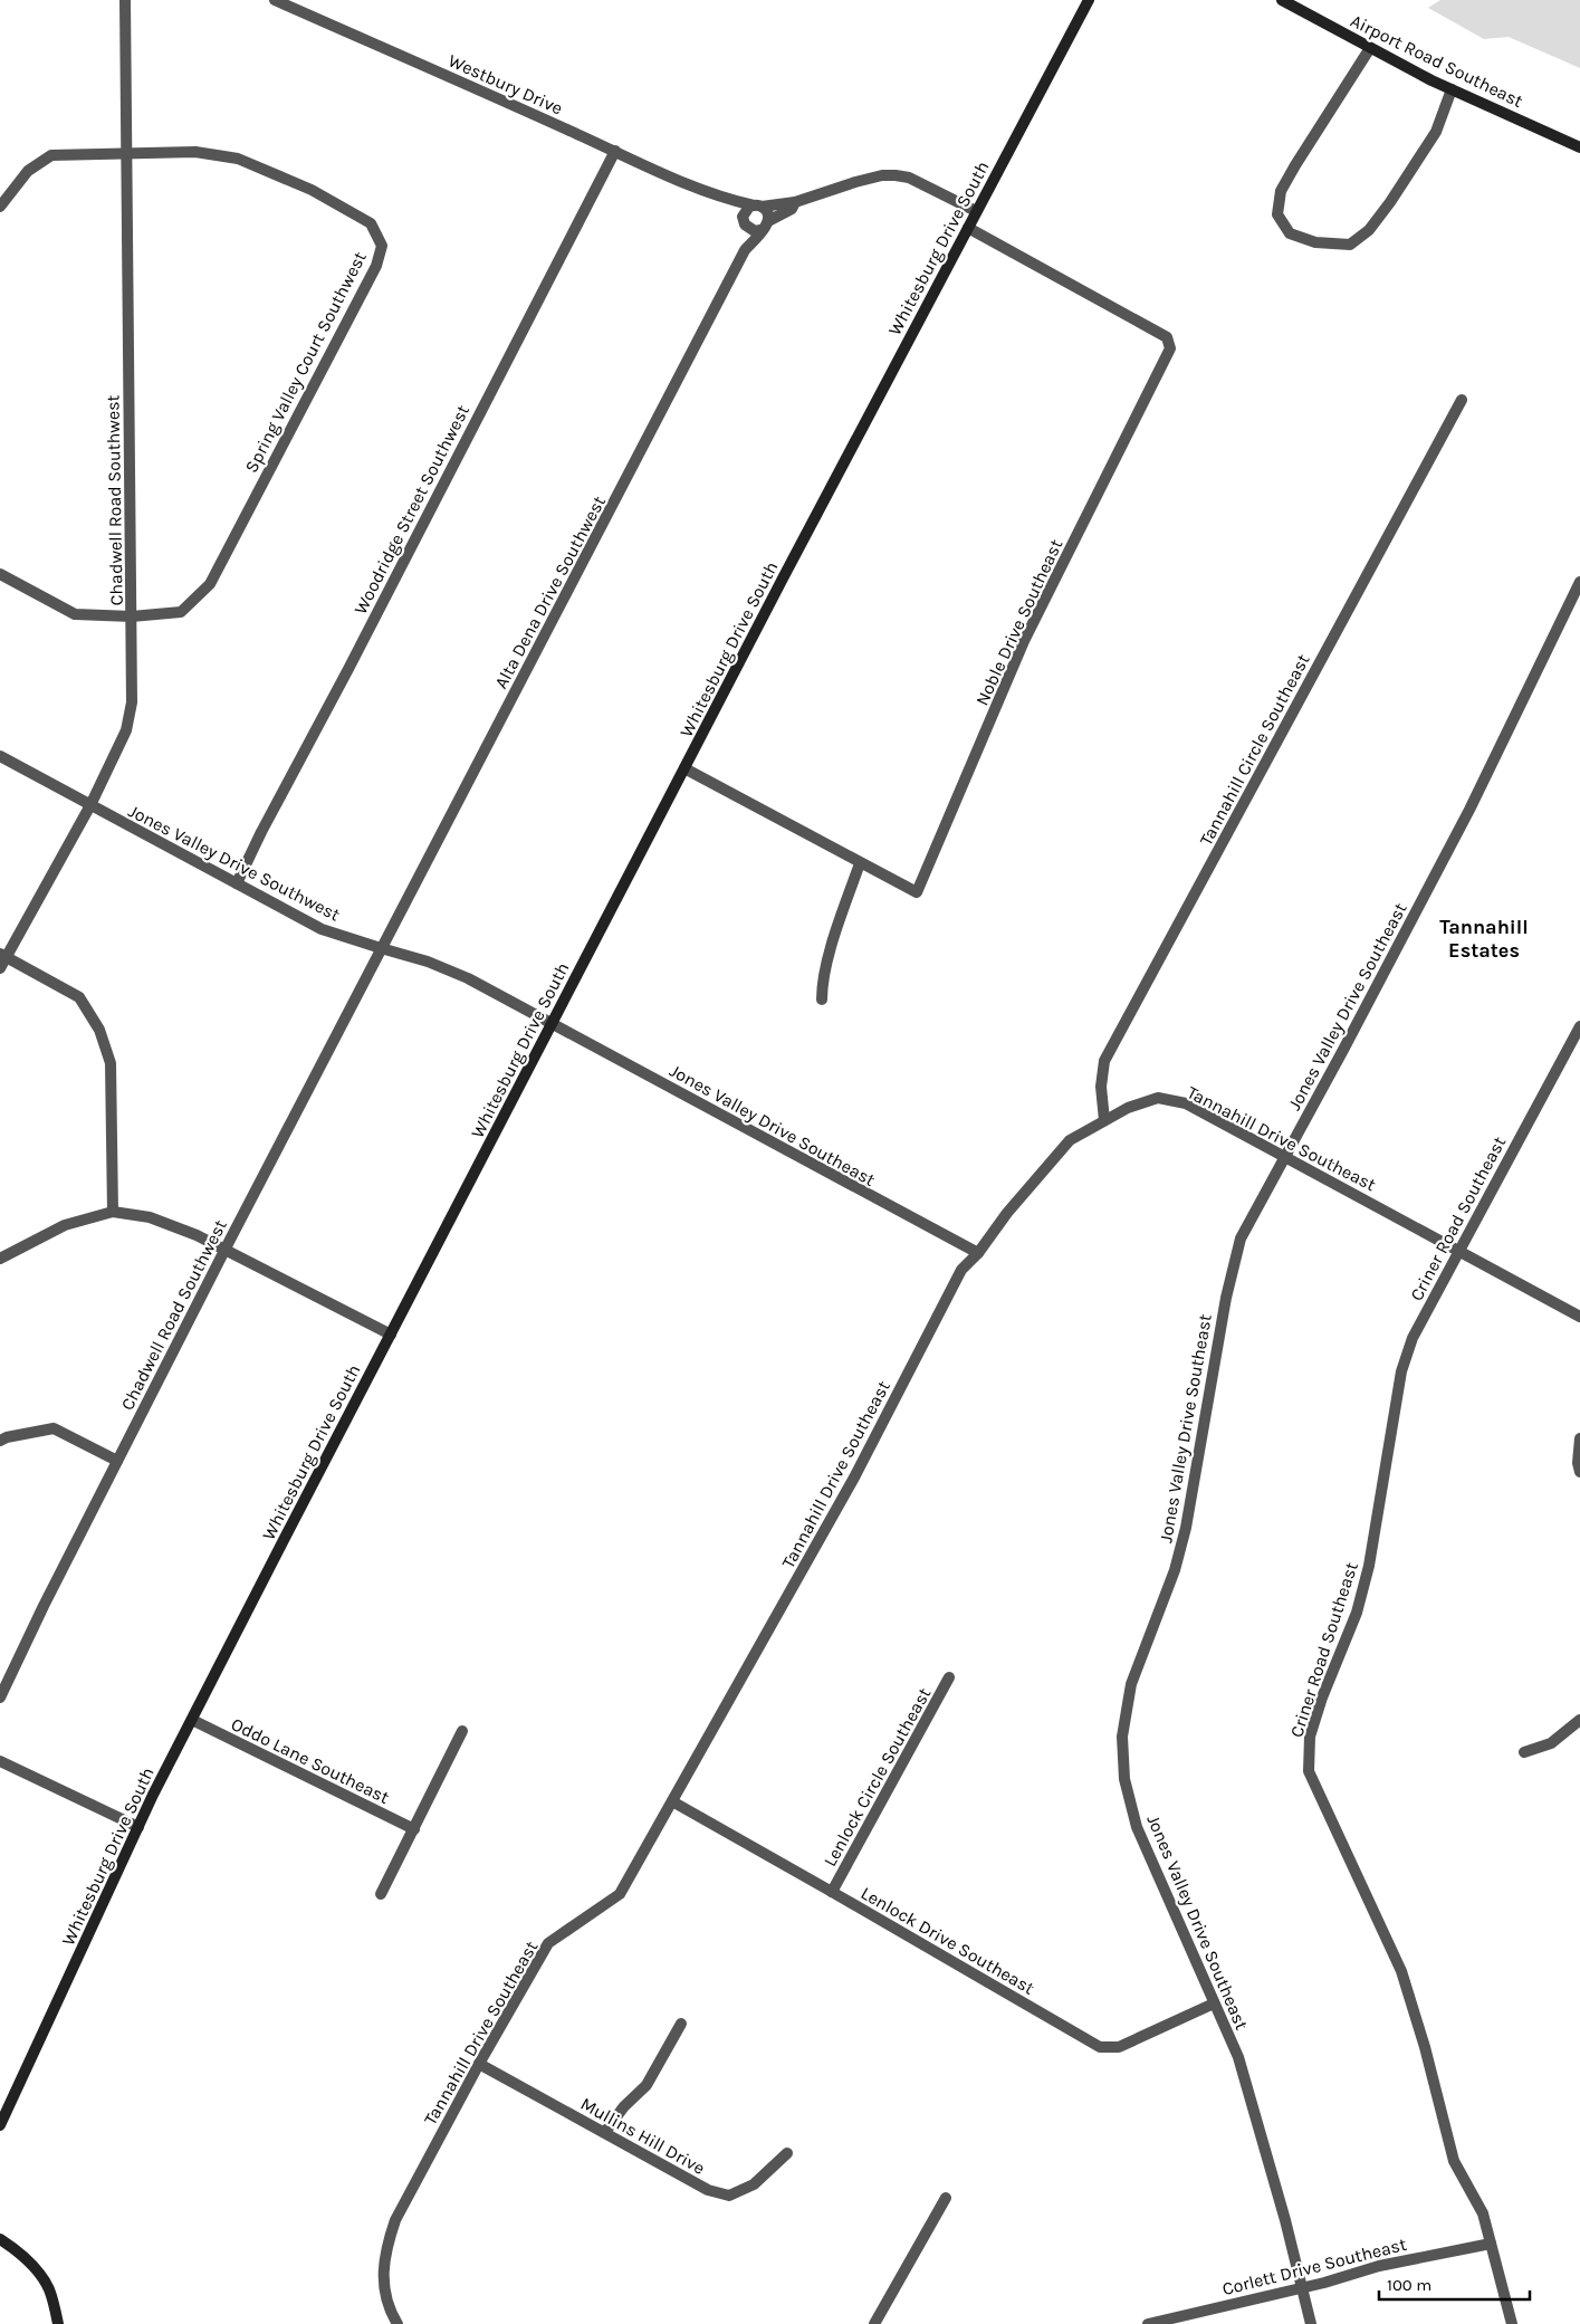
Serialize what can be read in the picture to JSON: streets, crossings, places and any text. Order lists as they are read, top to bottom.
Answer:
{
  "streets": {
    "main road": ["Airport Road Southeast", "Whitesburg Drive South"],
    "street": [
      "Westbury Drive",
      "Spring Valley Court Southwest",
      "Chadwell Road Southwest",
      "Woodridge Street Southwest",
      "Alta Dena Drive Southwest",
      "Noble Drive Southeast",
      "Tannahill Circle Southeast",
      "Jones Valley Drive Southwest",
      "Jones Valley Drive Southeast",
      "Tannahill Drive Southeast",
      "Criner Road Southeast",
      "Oddo Lane Southeast",
      "Lenlock Circle Southeast",
      "Lenlock Drive Southeast",
      "Mullins Hill Drive",
      "Corlett Drive Southeast"
    ]
  },
  "crossings": [
    ["Westbury Drive", "Whitesburg Drive South"],
    ["Westbury Drive", "Woodridge Street Southwest"],
    ["Westbury Drive", "Alta Dena Drive Southwest"],
    ["Whitesburg Drive South", "Noble Drive Southeast"],
    ["Whitesburg Drive South", "Jones Valley Drive Southwest"],
    ["Whitesburg Drive South", "Jones Valley Drive Southeast"],
    ["Whitesburg Drive South", "Oddo Lane Southeast"],
    ["Spring Valley Court Southwest", "Chadwell Road Southwest"],
    ["Chadwell Road Southwest", "Alta Dena Drive Southwest"],
    ["Chadwell Road Southwest", "Jones Valley Drive Southwest"],
    ["Woodridge Street Southwest", "Jones Valley Drive Southwest"],
    ["Alta Dena Drive Southwest", "Jones Valley Drive Southwest"],
    ["Tannahill Circle Southeast", "Tannahill Drive Southeast"],
    ["Jones Valley Drive Southwest", "Jones Valley Drive Southeast"],
    ["Jones Valley Drive Southeast", "Tannahill Drive Southeast"],
    ["Jones Valley Drive Southeast", "Lenlock Drive Southeast"],
    ["Jones Valley Drive Southeast", "Corlett Drive Southeast"],
    ["Tannahill Drive Southeast", "Criner Road Southeast"],
    ["Tannahill Drive Southeast", "Lenlock Drive Southeast"],
    ["Tannahill Drive Southeast", "Mullins Hill Drive"],
    ["Criner Road Southeast", "Corlett Drive Southeast"],
    ["Lenlock Circle Southeast", "Lenlock Drive Southeast"]
  ],
  "districts": ["Tannahill Estates"],
  "scale_bar": "100 m"
}
